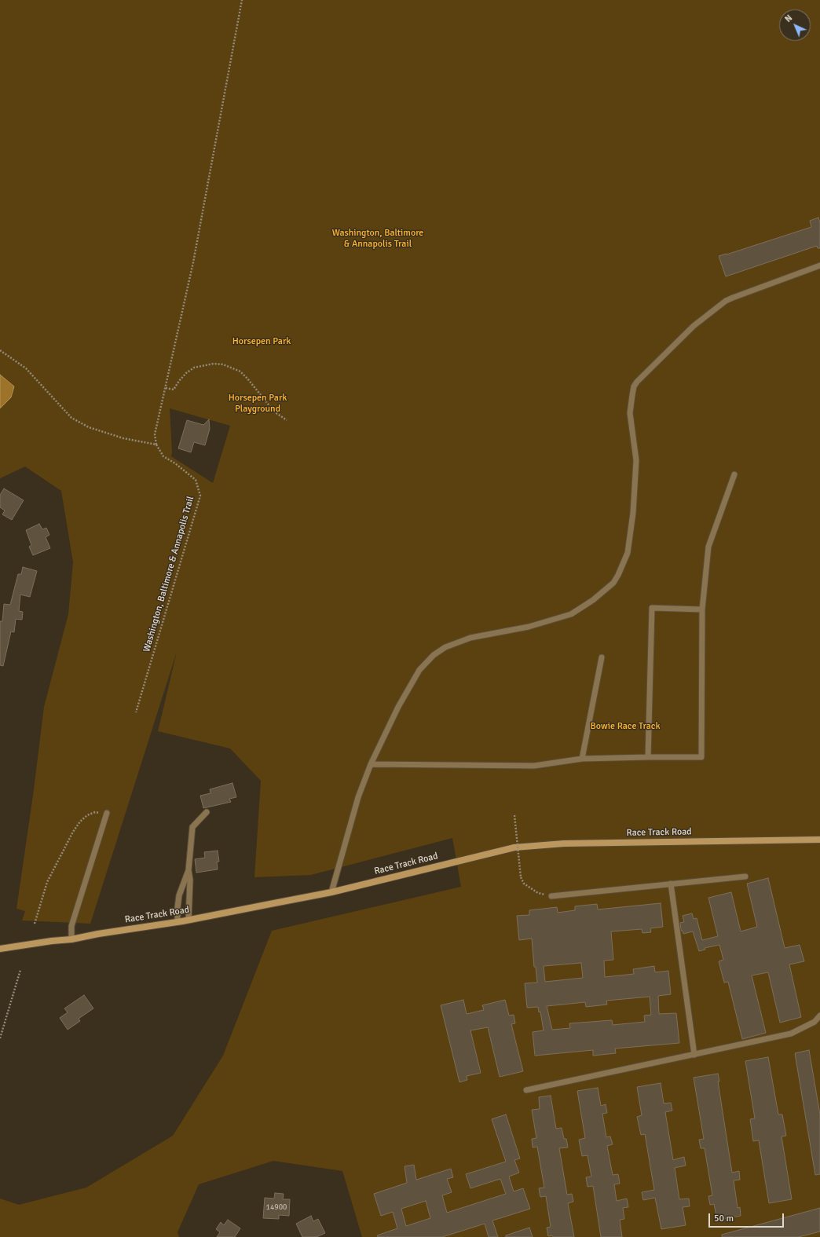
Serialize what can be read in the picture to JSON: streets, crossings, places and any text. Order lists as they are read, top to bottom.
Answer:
{
  "streets": {
    "street": ["Race Track Road"],
    "path": ["Washington, Baltimore & Annapolis Trail"]
  },
  "parks": [
    "Washington, Baltimore & Annapolis Trail",
    "Horsepen Park",
    "Horsepen Park Playground",
    "Bowie Race Track"
  ],
  "house_numbers": ["14900"],
  "scale_bar": "50 m",
  "north": "top left"
}
